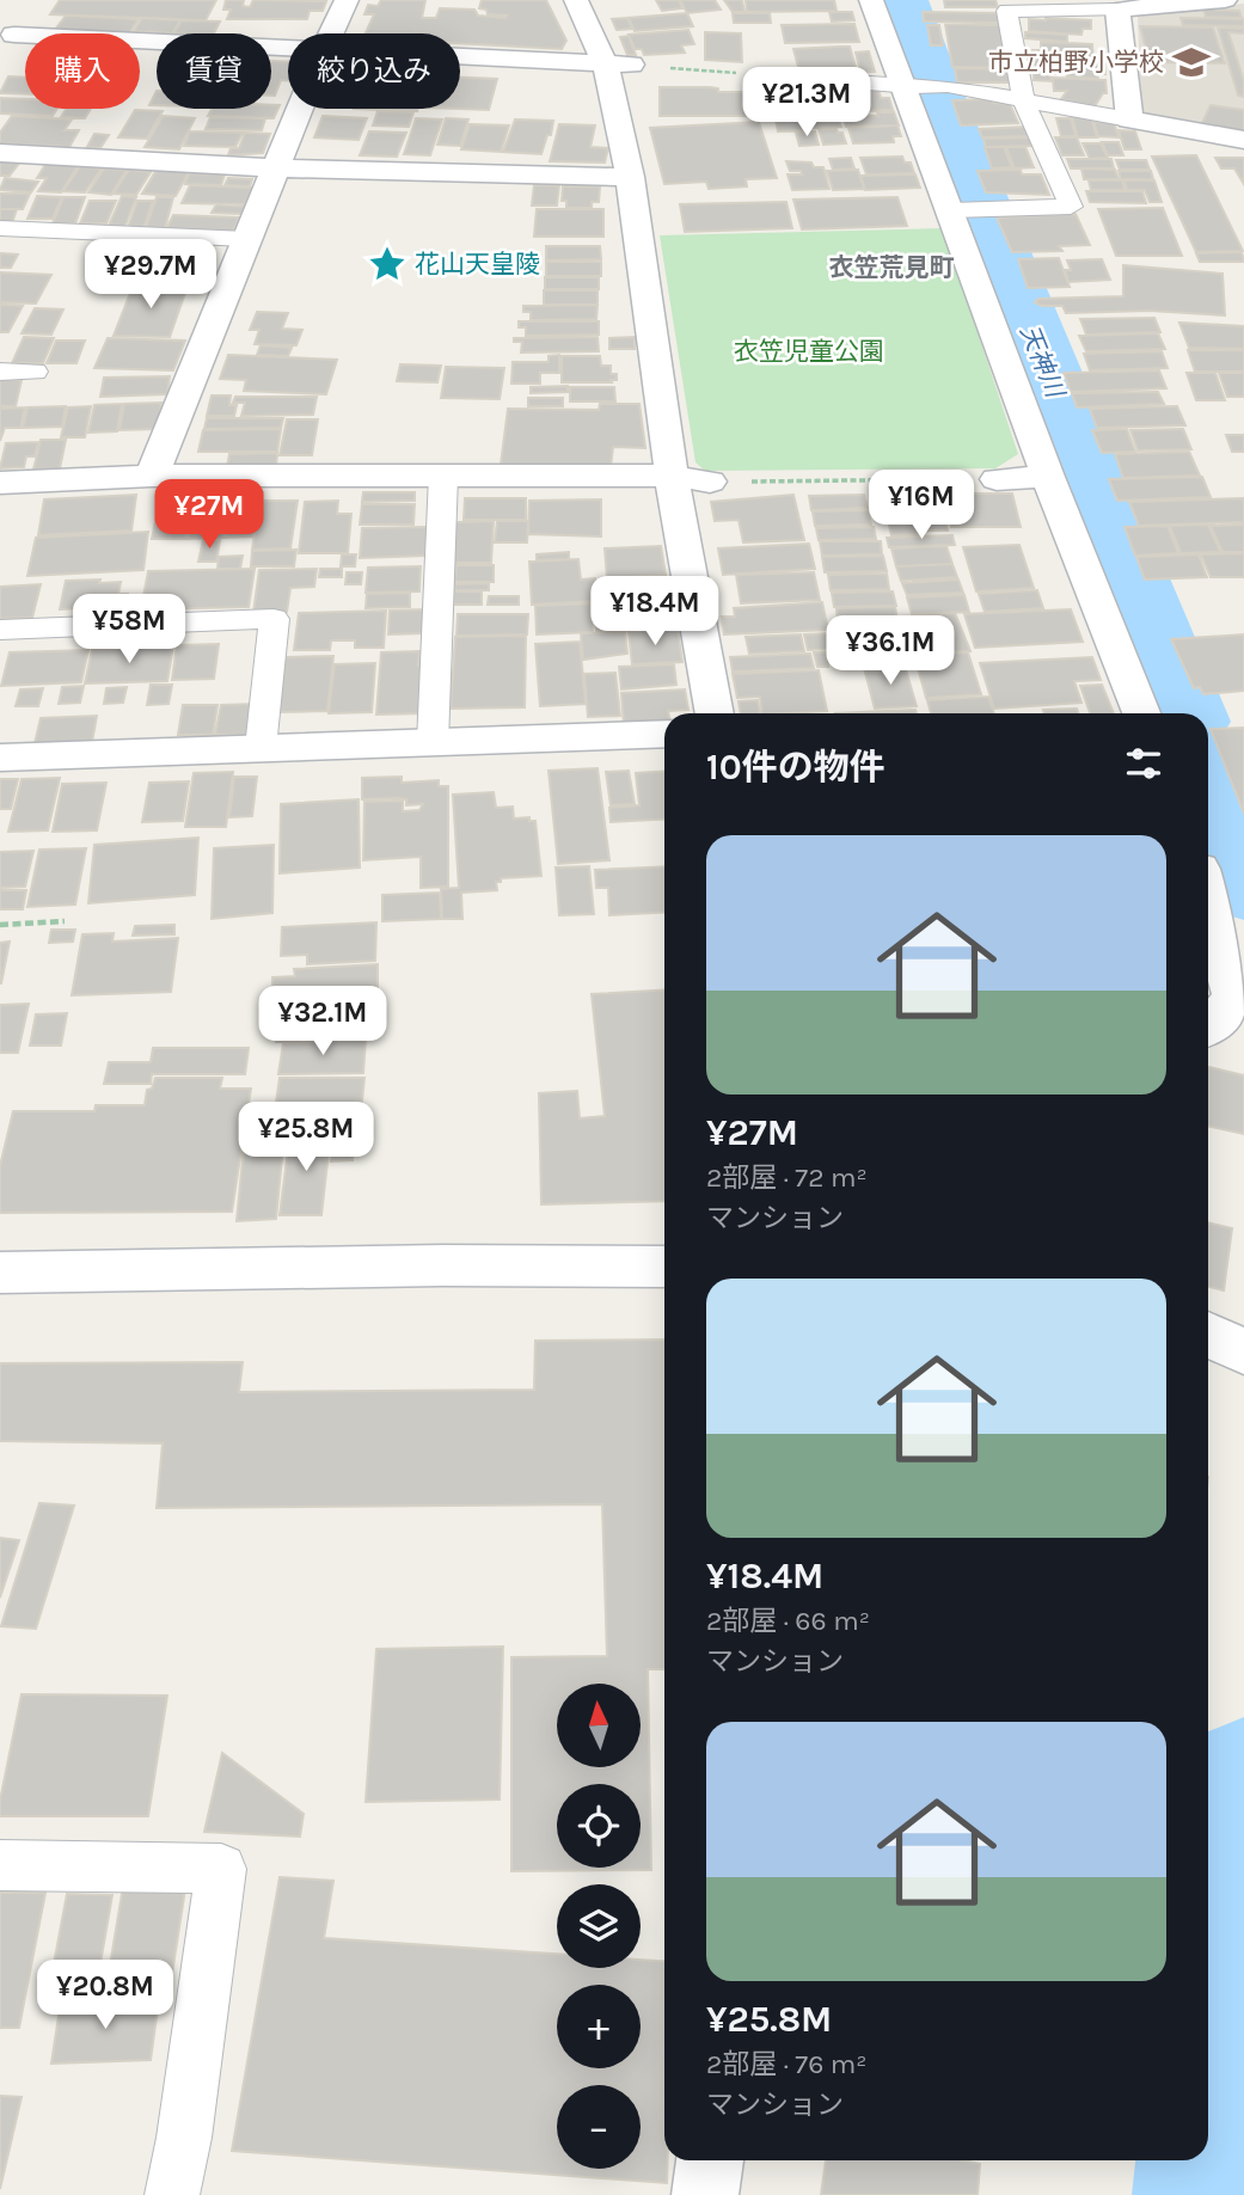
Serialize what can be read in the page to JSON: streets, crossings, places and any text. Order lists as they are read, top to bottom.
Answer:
{
  "districts": ["衣笠荒見町"],
  "water": ["天神川"],
  "parks": ["衣笠児童公園"],
  "places": {
    "school or university": ["市立柏野小学校"],
    "place": ["花山天皇陵"]
  },
  "north": "top",
  "page": {
    "chip": ["購入", "賃貸", "絞り込み"],
    "price": [
      "¥21.3M",
      "¥29.7M",
      "¥16M",
      "¥27M",
      "¥18.4M",
      "¥58M",
      "¥36.1M",
      "¥32.1M",
      "¥25.8M",
      "¥20.8M"
    ],
    "heading": "10件の物件",
    "list": [
      {
        "name": "¥27M",
        "note": "2部屋 · 72 m² · マンション"
      },
      {
        "name": "¥18.4M",
        "note": "2部屋 · 66 m² · マンション"
      },
      {
        "name": "¥25.8M",
        "note": "2部屋 · 76 m² · マンション"
      }
    ],
    "map_buttons": ["+", "−"]
  }
}
